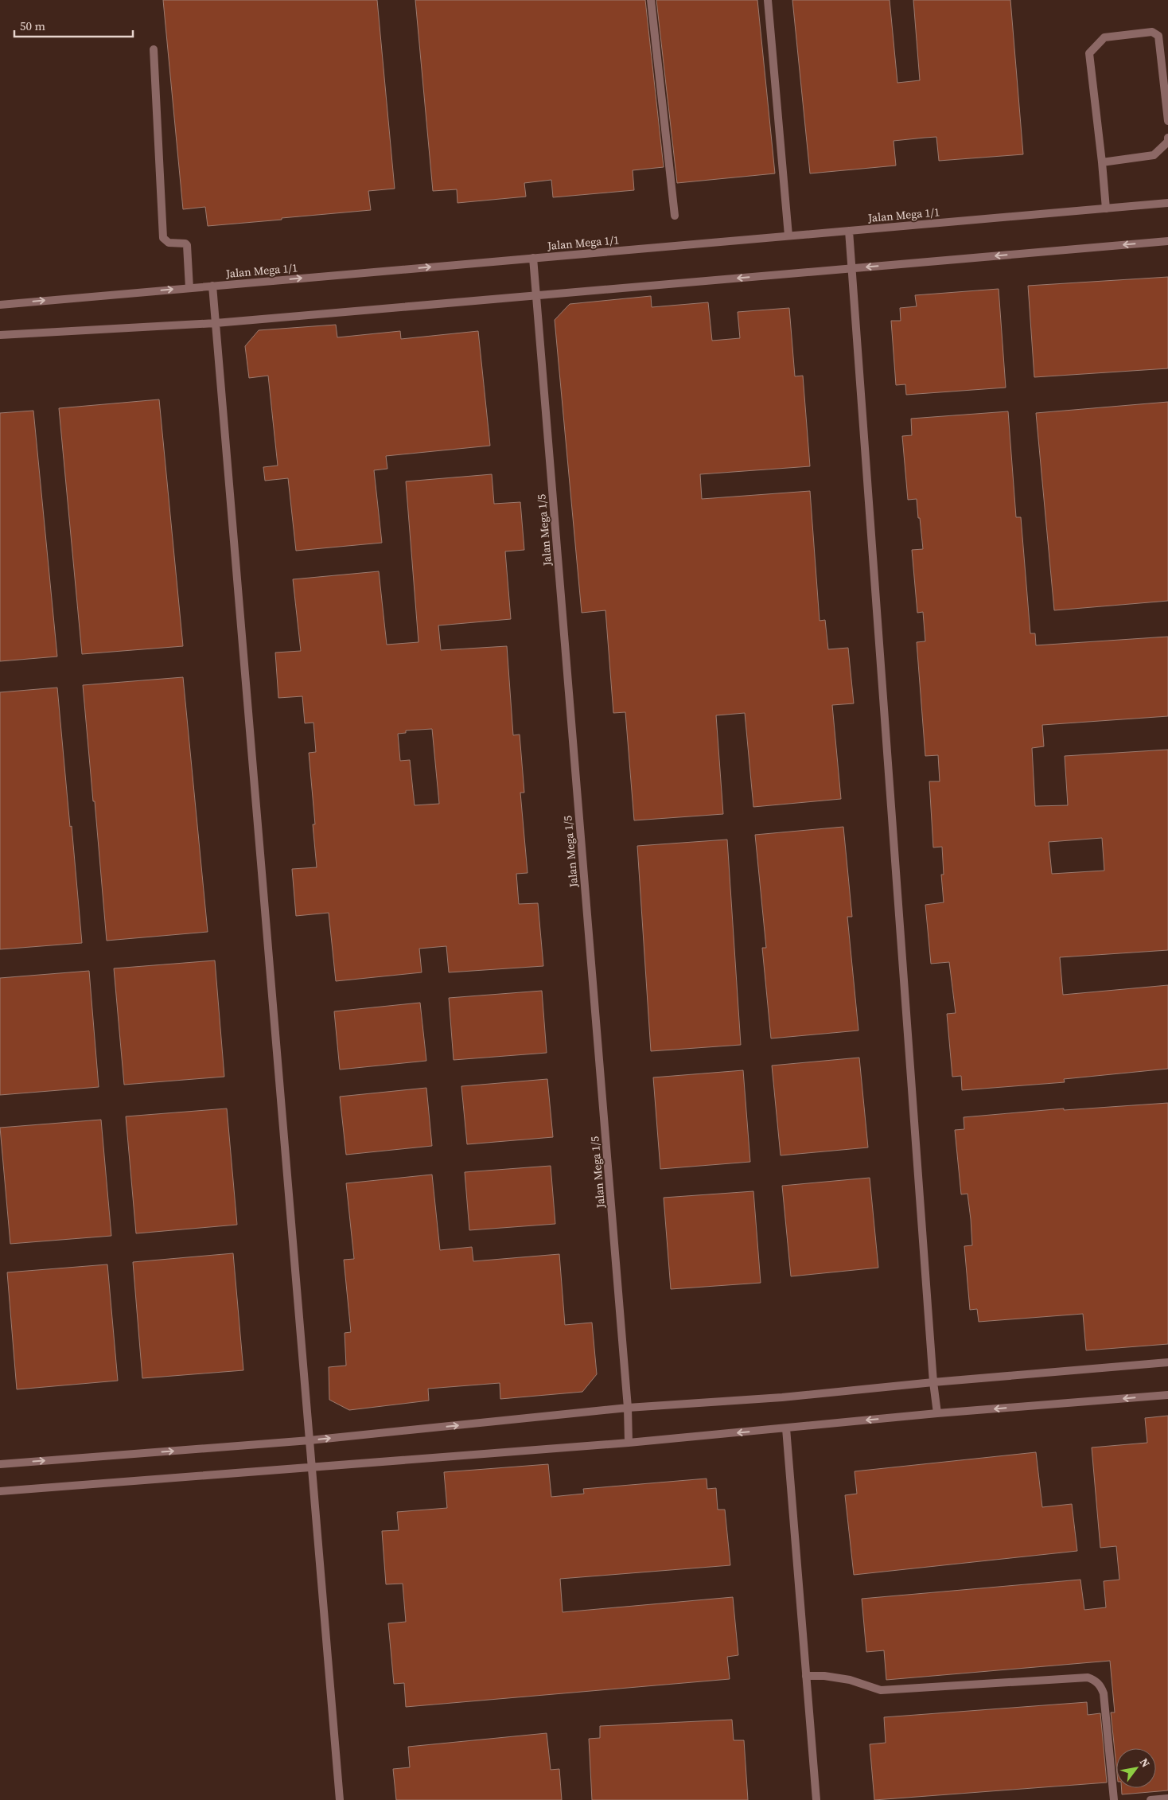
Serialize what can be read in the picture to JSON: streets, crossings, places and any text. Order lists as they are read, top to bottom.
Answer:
{
  "streets": {
    "street": ["Jalan Mega 1/1", "Jalan Mega 1/5"]
  },
  "crossings": [
    ["Jalan Mega 1/1", "Jalan Mega 1/5"]
  ],
  "scale_bar": "50 m",
  "north": "top right"
}
